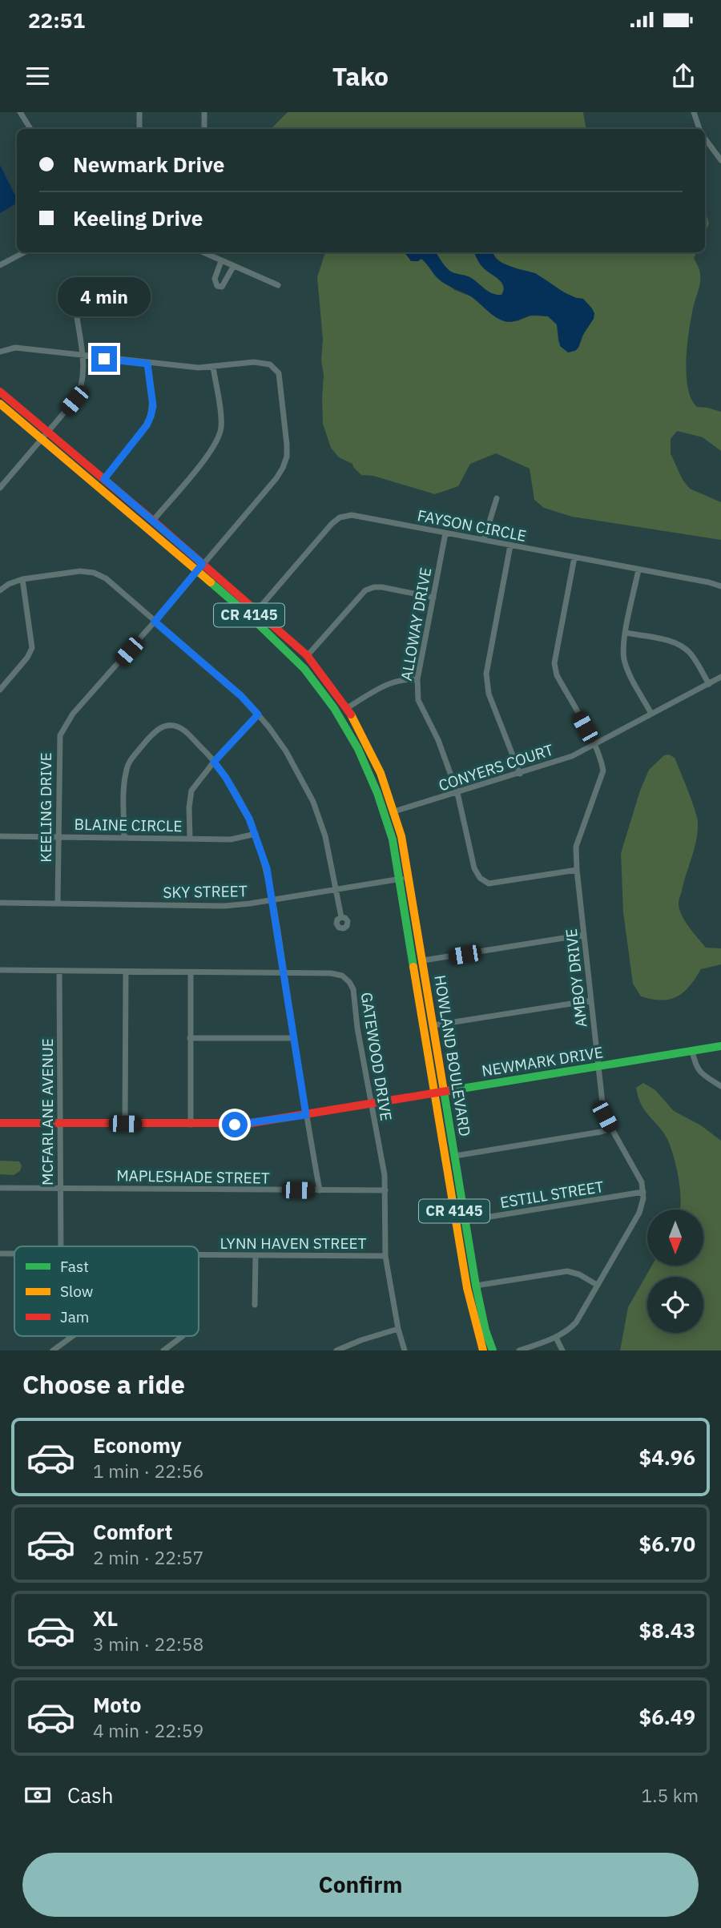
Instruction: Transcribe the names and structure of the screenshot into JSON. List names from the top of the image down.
{
  "streets": {
    "main road": ["CR 4145", "HOWLAND BOULEVARD", "NEWMARK DRIVE"],
    "street": [
      "FAYSON CIRCLE",
      "ALLOWAY DRIVE",
      "CONYERS COURT",
      "KEELING DRIVE",
      "BLAINE CIRCLE",
      "SKY STREET",
      "AMBOY DRIVE",
      "GATEWOOD DRIVE",
      "MCFARLANE AVENUE",
      "MAPLESHADE STREET",
      "ESTILL STREET",
      "LYNN HAVEN STREET"
    ]
  },
  "crossings": [
    ["FAYSON CIRCLE", "ALLOWAY DRIVE"],
    ["FAYSON CIRCLE", "AMBOY DRIVE"],
    ["FAYSON CIRCLE", "HOWLAND BOULEVARD"],
    ["ALLOWAY DRIVE", "CONYERS COURT"],
    ["ALLOWAY DRIVE", "AMBOY DRIVE"],
    ["CONYERS COURT", "AMBOY DRIVE"],
    ["CONYERS COURT", "HOWLAND BOULEVARD"],
    ["KEELING DRIVE", "BLAINE CIRCLE"],
    ["KEELING DRIVE", "SKY STREET"],
    ["KEELING DRIVE", "HOWLAND BOULEVARD"],
    ["SKY STREET", "HOWLAND BOULEVARD"],
    ["AMBOY DRIVE", "NEWMARK DRIVE"],
    ["AMBOY DRIVE", "ESTILL STREET"],
    ["HOWLAND BOULEVARD", "NEWMARK DRIVE"],
    ["HOWLAND BOULEVARD", "ESTILL STREET"],
    ["GATEWOOD DRIVE", "NEWMARK DRIVE"],
    ["GATEWOOD DRIVE", "MCFARLANE AVENUE"],
    ["GATEWOOD DRIVE", "MAPLESHADE STREET"],
    ["GATEWOOD DRIVE", "LYNN HAVEN STREET"],
    ["NEWMARK DRIVE", "MCFARLANE AVENUE"],
    ["MCFARLANE AVENUE", "MAPLESHADE STREET"]
  ],
  "legend": ["Fast", "Slow", "Jam"],
  "north": "bottom",
  "page": {
    "status": "22:51",
    "header": "Tako",
    "banner": ["Newmark Drive", "Keeling Drive"],
    "bubble": "4 min",
    "heading": "Choose a ride",
    "list": [
      {
        "name": "Economy",
        "note": "1 min · 22:56",
        "value": "$4.96"
      },
      {
        "name": "Comfort",
        "note": "2 min · 22:57",
        "value": "$6.70"
      },
      {
        "name": "XL",
        "note": "3 min · 22:58",
        "value": "$8.43"
      },
      {
        "name": "Moto",
        "note": "4 min · 22:59",
        "value": "$6.49"
      }
    ],
    "pay": ["Cash", "1.5 km"],
    "buttons": "Confirm"
  }
}
